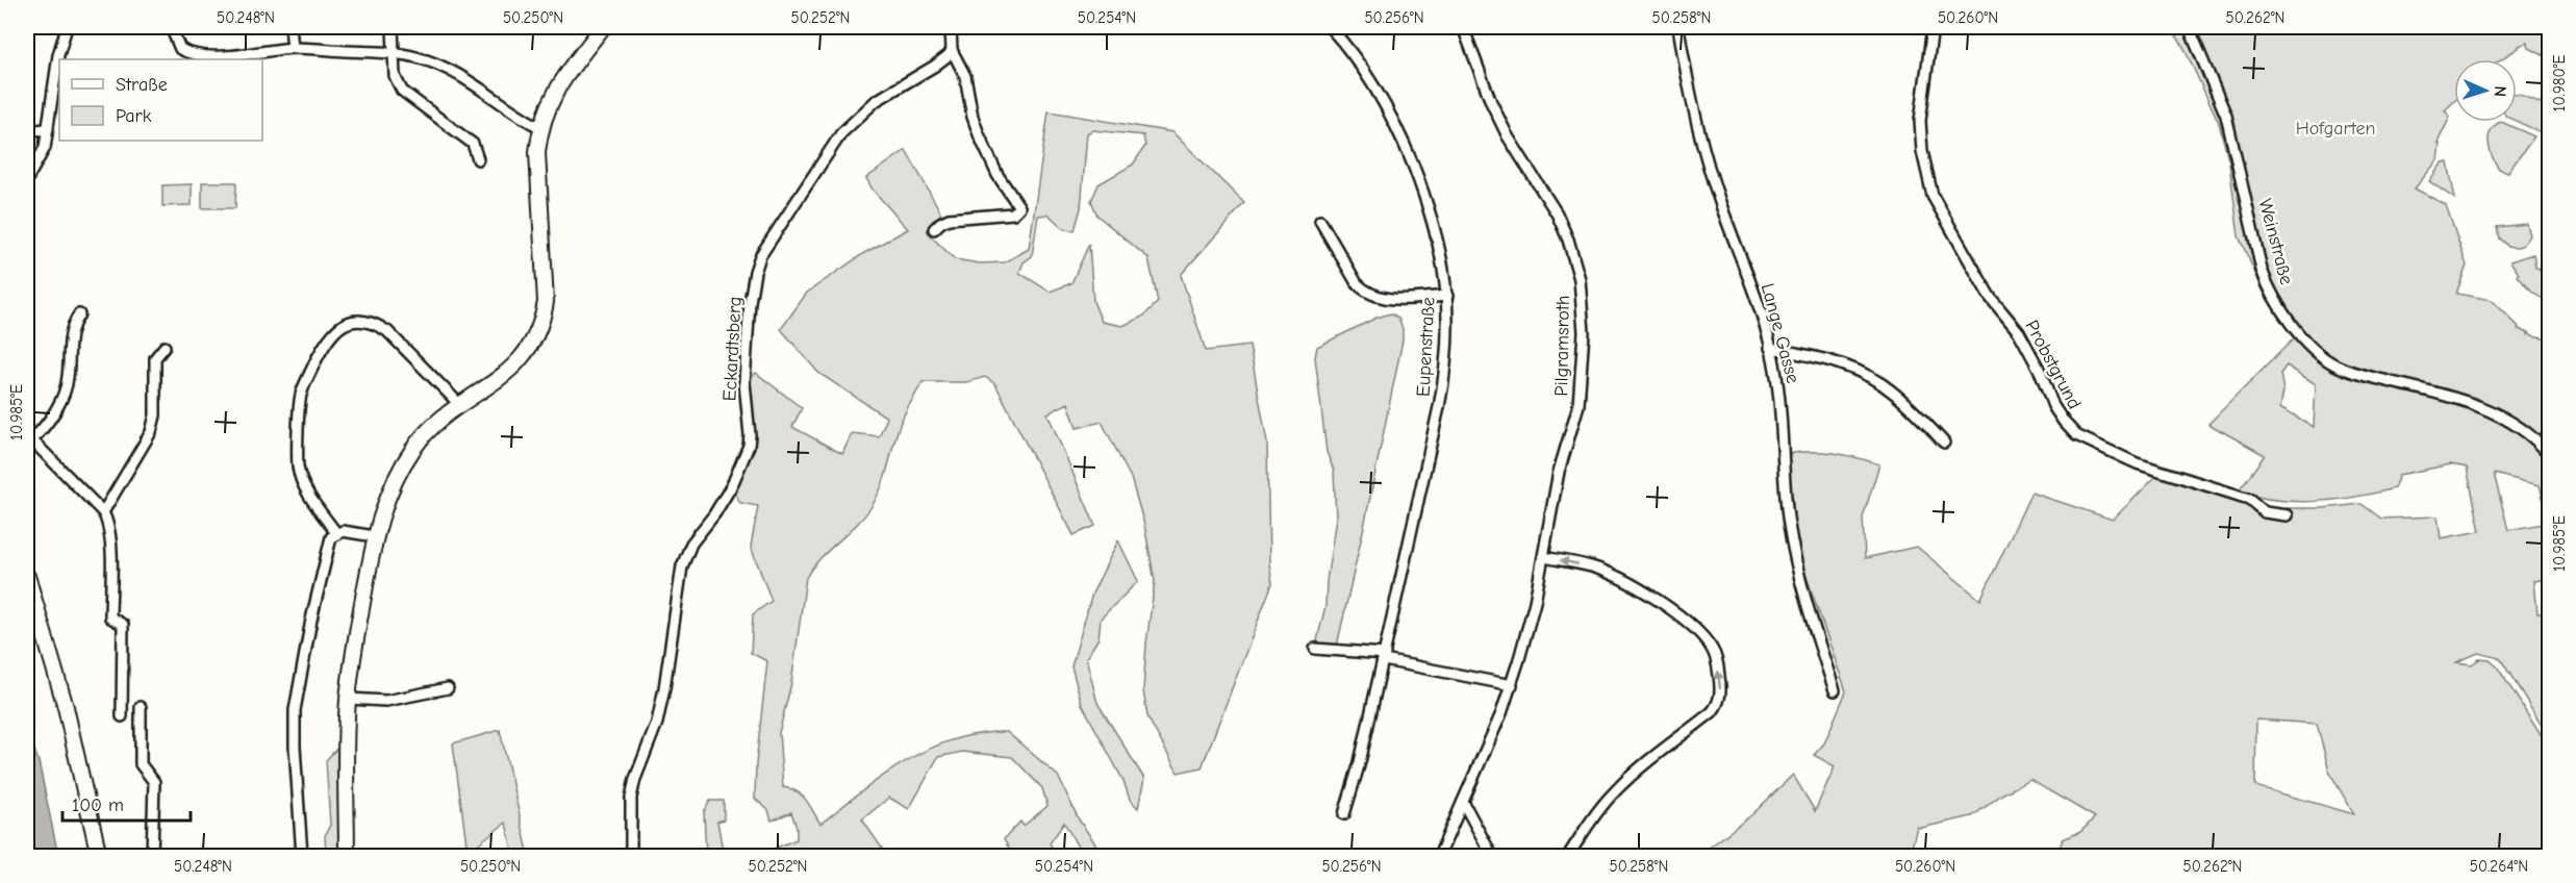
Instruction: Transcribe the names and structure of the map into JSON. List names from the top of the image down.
{
  "streets": {
    "street": [
      "Weinstraße",
      "Lange Gasse",
      "Pilgramsroth",
      "Eupenstraße",
      "Eckardtsberg",
      "Probstgrund"
    ]
  },
  "parks": ["Hofgarten"],
  "legend": ["Straße", "Park"],
  "scale_bar": "100 m",
  "north": "right",
  "coordinates": [
    "50.248°N",
    "50.250°N",
    "50.252°N",
    "50.254°N",
    "50.256°N",
    "50.258°N",
    "50.260°N",
    "50.262°N",
    "10.980°E",
    "10.985°E",
    "50.264°N"
  ]
}
